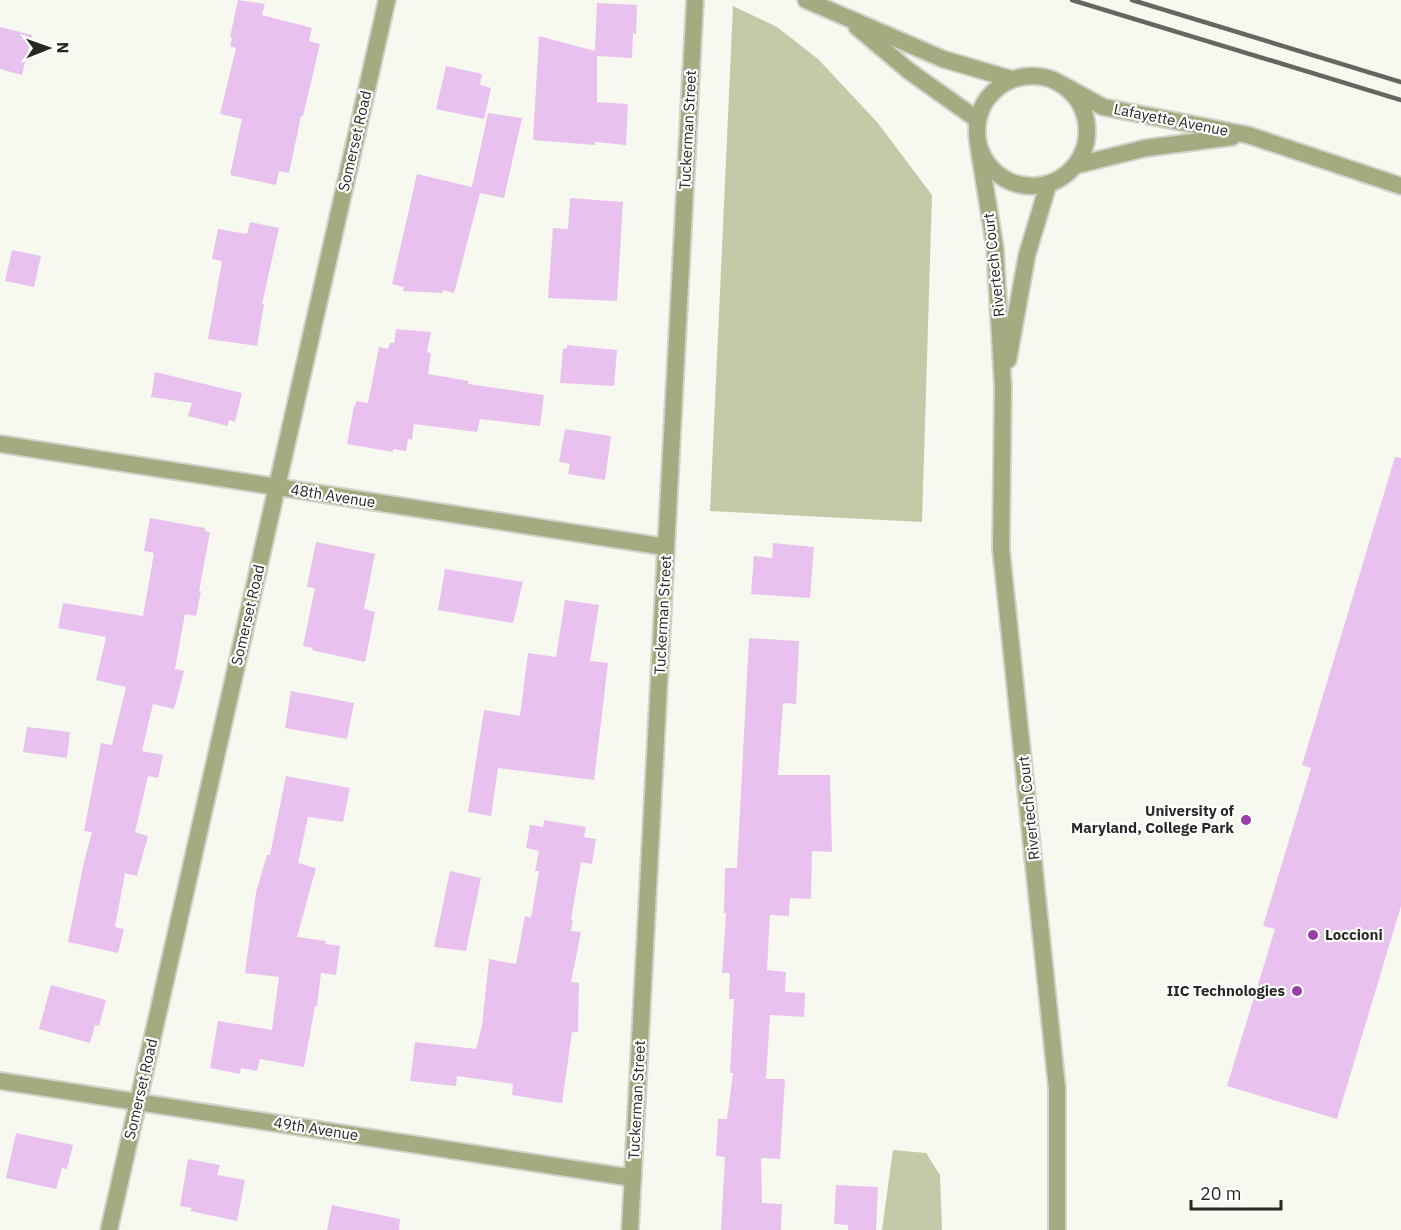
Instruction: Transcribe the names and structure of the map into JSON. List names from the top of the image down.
{
  "streets": {
    "street": [
      "Lafayette Avenue",
      "Tuckerman Street",
      "Somerset Road",
      "Rivertech Court",
      "48th Avenue",
      "49th Avenue"
    ]
  },
  "crossings": [
    ["Lafayette Avenue", "Rivertech Court"],
    ["Tuckerman Street", "48th Avenue"],
    ["Tuckerman Street", "49th Avenue"],
    ["Somerset Road", "48th Avenue"],
    ["Somerset Road", "49th Avenue"]
  ],
  "places": ["University of Maryland, College Park", "Loccioni", "IIC Technologies"],
  "scale_bar": "20 m",
  "north": "right"
}
